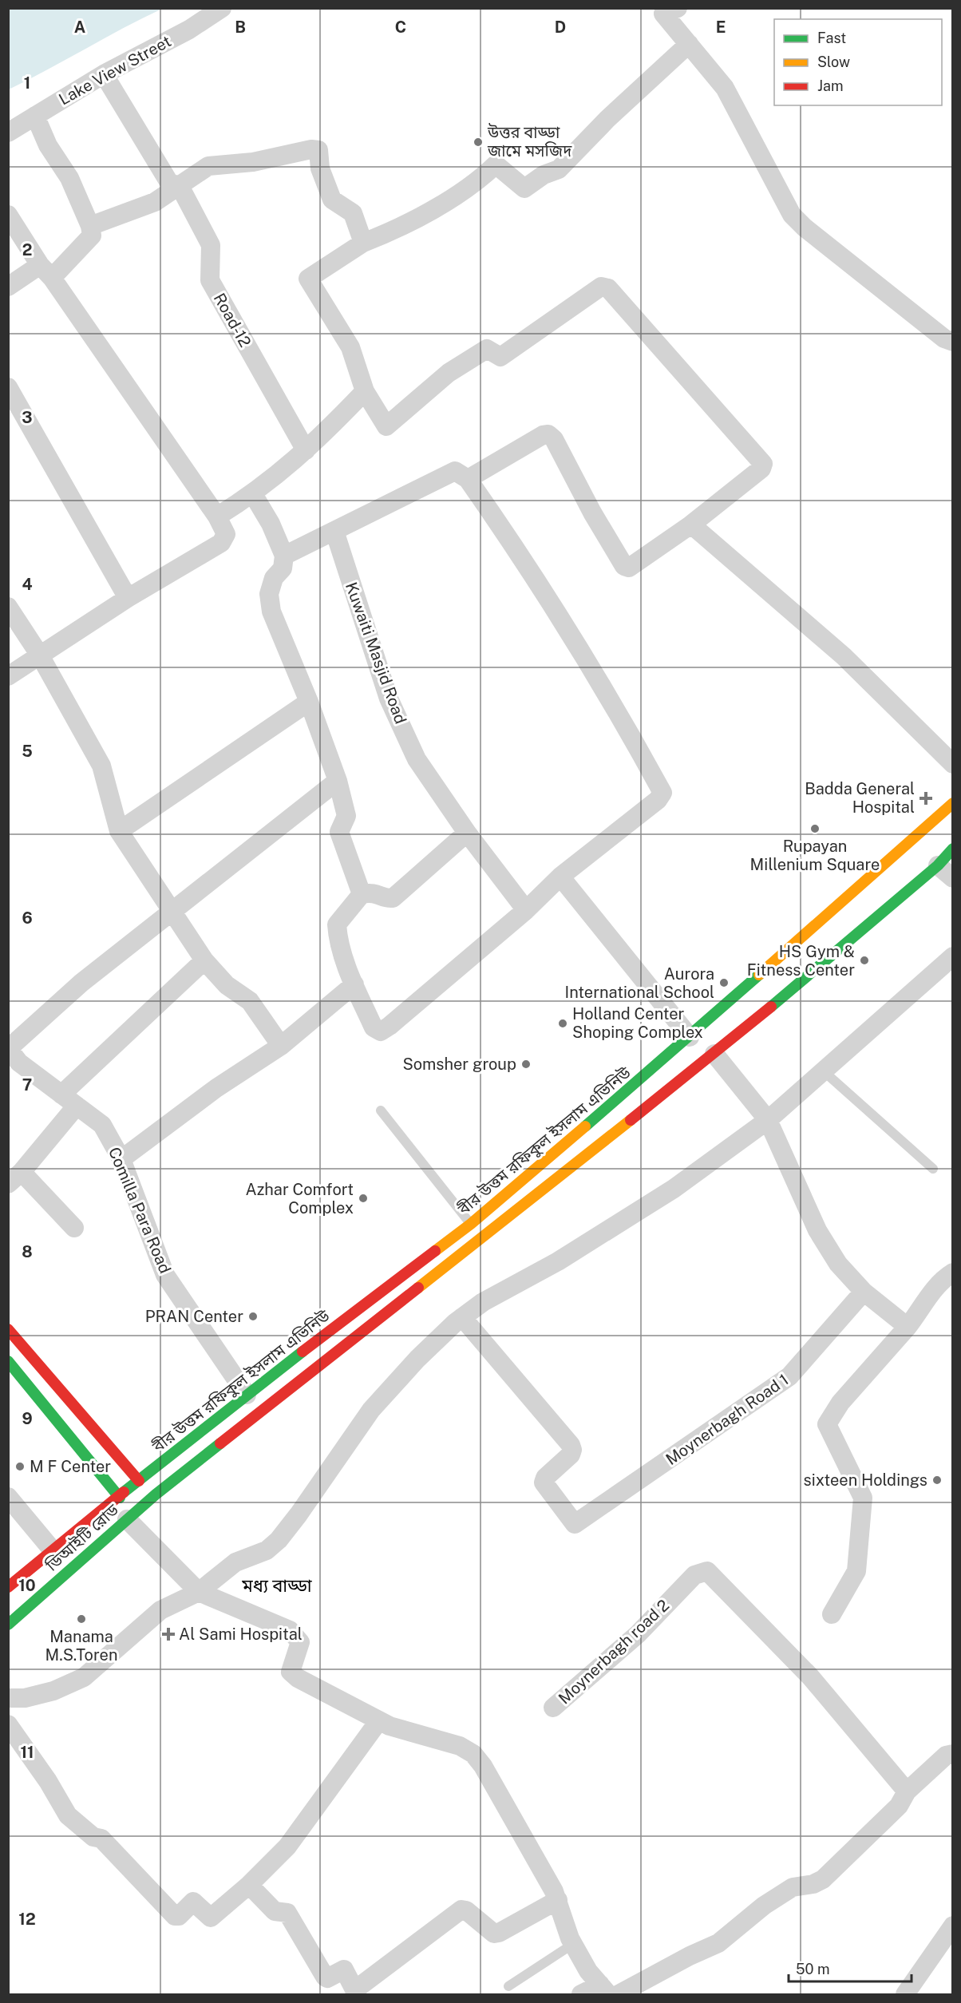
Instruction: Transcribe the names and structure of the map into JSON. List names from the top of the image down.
{
  "streets": {
    "main road": ["বীর উত্তম রফিকুল ইসলাম এভিনিউ", "ডিআইটি রোড"],
    "street": [
      "Lake View Street",
      "Road-12",
      "Kuwaiti Masjid Road",
      "Comilla Para Road",
      "Moynerbagh Road 1",
      "Moynerbagh road 2"
    ]
  },
  "crossings": [
    ["Lake View Street", "Road-12"],
    ["বীর উত্তম রফিকুল ইসলাম এভিনিউ", "Comilla Para Road"]
  ],
  "districts": ["মধ্য বাড্ডা"],
  "places": {
    "other": [
      "উত্তর বাড্ডা জামে মসজিদ",
      "Rupayan Millenium Square",
      "HS Gym & Fitness Center",
      "Aurora International School",
      "Holland Center Shoping Complex",
      "Somsher group",
      "Azhar Comfort Complex",
      "PRAN Center",
      "M F Center",
      "sixteen Holdings",
      "Manama M.S.Toren"
    ],
    "health": ["Badda General Hospital", "Al Sami Hospital"]
  },
  "legend": ["Fast", "Slow", "Jam"],
  "scale_bar": "50 m",
  "grid": {
    "columns": [
      "A",
      "B",
      "C",
      "D",
      "E"
    ],
    "rows": [
      "1",
      "2",
      "3",
      "4",
      "5",
      "6",
      "7",
      "8",
      "9",
      "10",
      "11",
      "12"
    ]
  }
}
